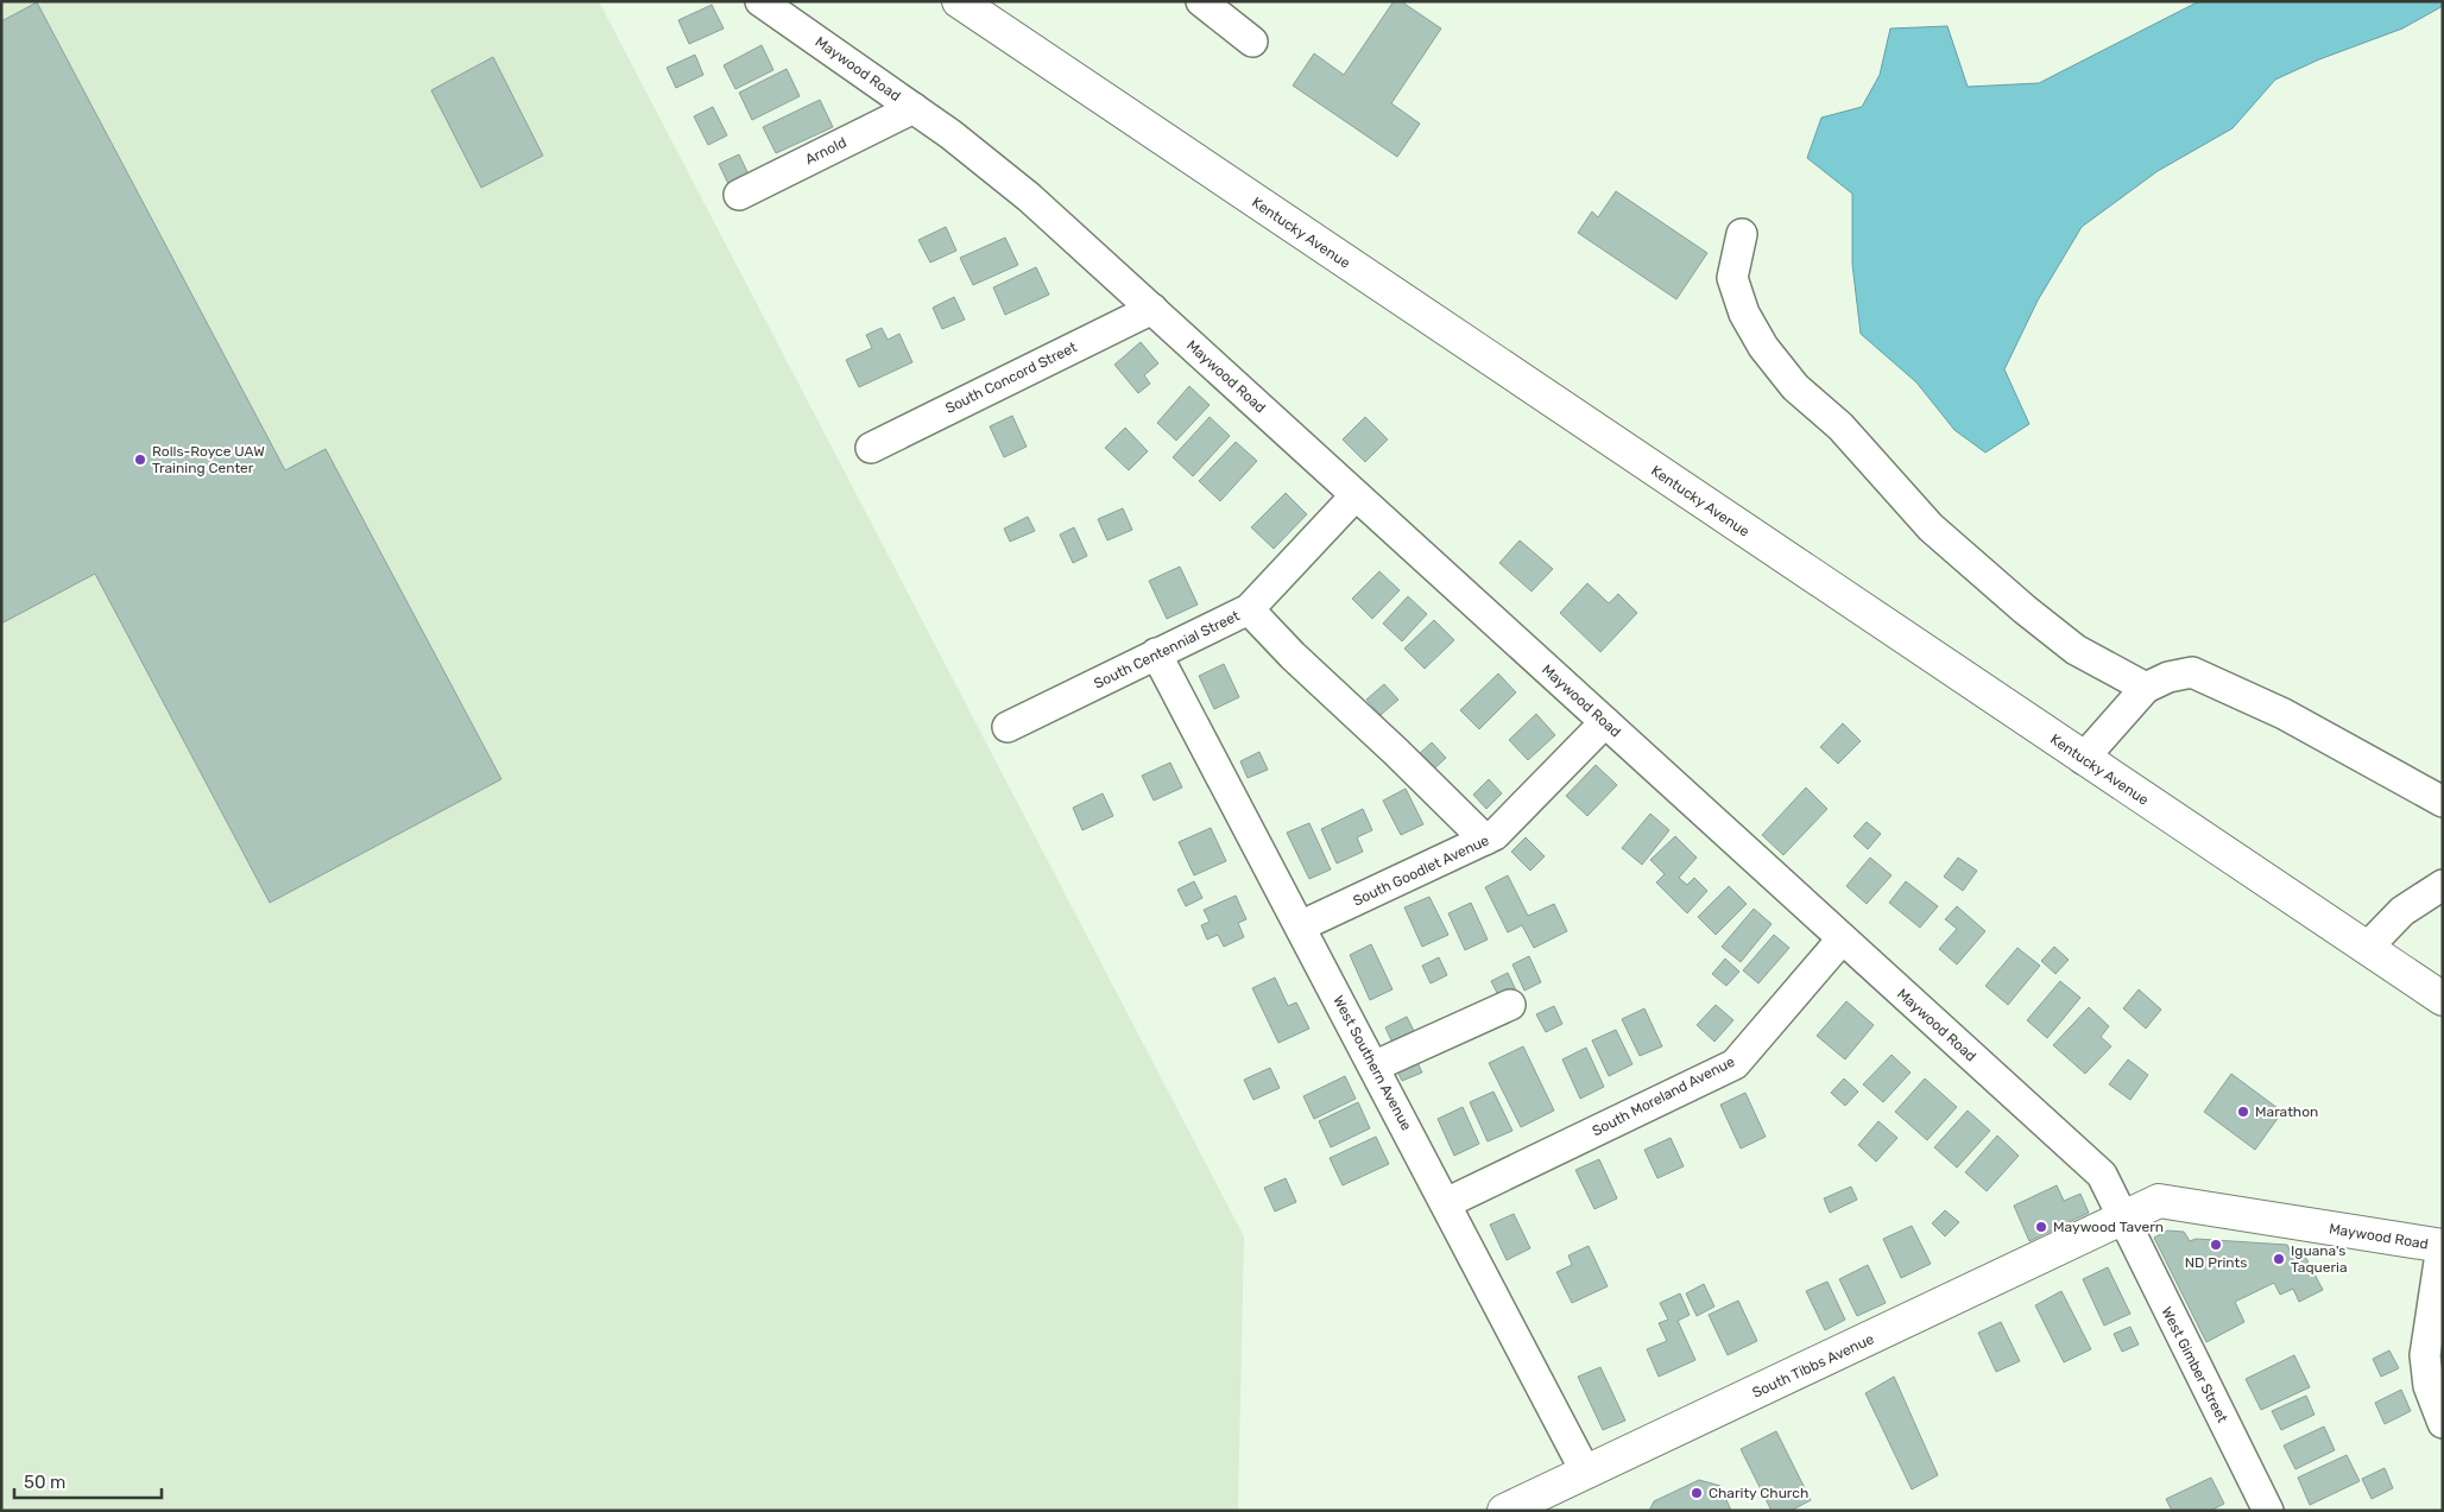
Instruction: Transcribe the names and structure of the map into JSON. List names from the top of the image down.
{
  "streets": {
    "main road": ["Maywood Road", "Kentucky Avenue", "South Tibbs Avenue"],
    "street": [
      "Arnold",
      "South Concord Street",
      "South Centennial Street",
      "South Goodlet Avenue",
      "West Southern Avenue",
      "South Moreland Avenue",
      "West Gimber Street"
    ]
  },
  "crossings": [
    ["Maywood Road", "Arnold"],
    ["Maywood Road", "South Concord Street"],
    ["Maywood Road", "South Centennial Street"],
    ["Maywood Road", "South Goodlet Avenue"],
    ["Maywood Road", "South Moreland Avenue"],
    ["Maywood Road", "West Gimber Street"],
    ["Maywood Road", "South Tibbs Avenue"],
    ["South Centennial Street", "West Southern Avenue"],
    ["South Goodlet Avenue", "West Southern Avenue"],
    ["West Southern Avenue", "South Moreland Avenue"],
    ["West Southern Avenue", "South Tibbs Avenue"],
    ["West Gimber Street", "South Tibbs Avenue"]
  ],
  "places": [
    "Rolls-Royce UAW Training Center",
    "Marathon",
    "Maywood Tavern",
    "ND Prints",
    "Iguana's Taqueria",
    "Charity Church"
  ],
  "scale_bar": "50 m"
}
